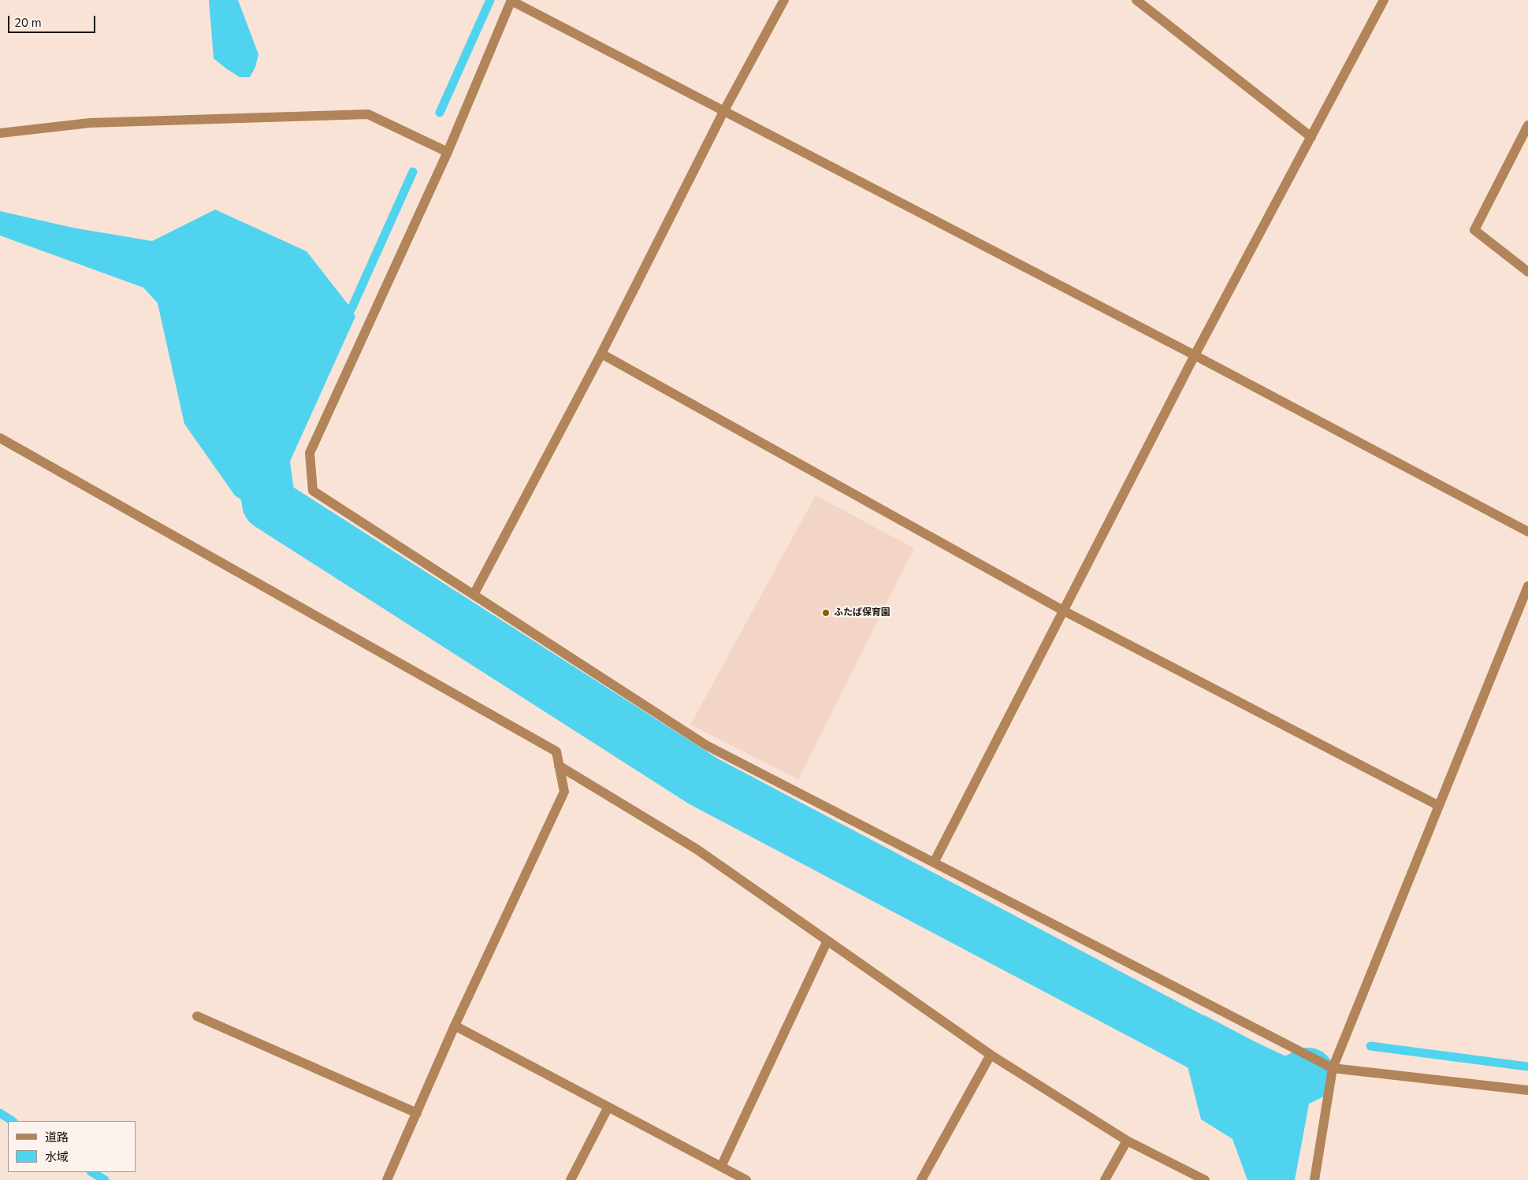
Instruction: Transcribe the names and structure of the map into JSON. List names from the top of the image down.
{
  "places": ["ふたば保育園"],
  "legend": ["道路", "水域"],
  "scale_bar": "20 m"
}
